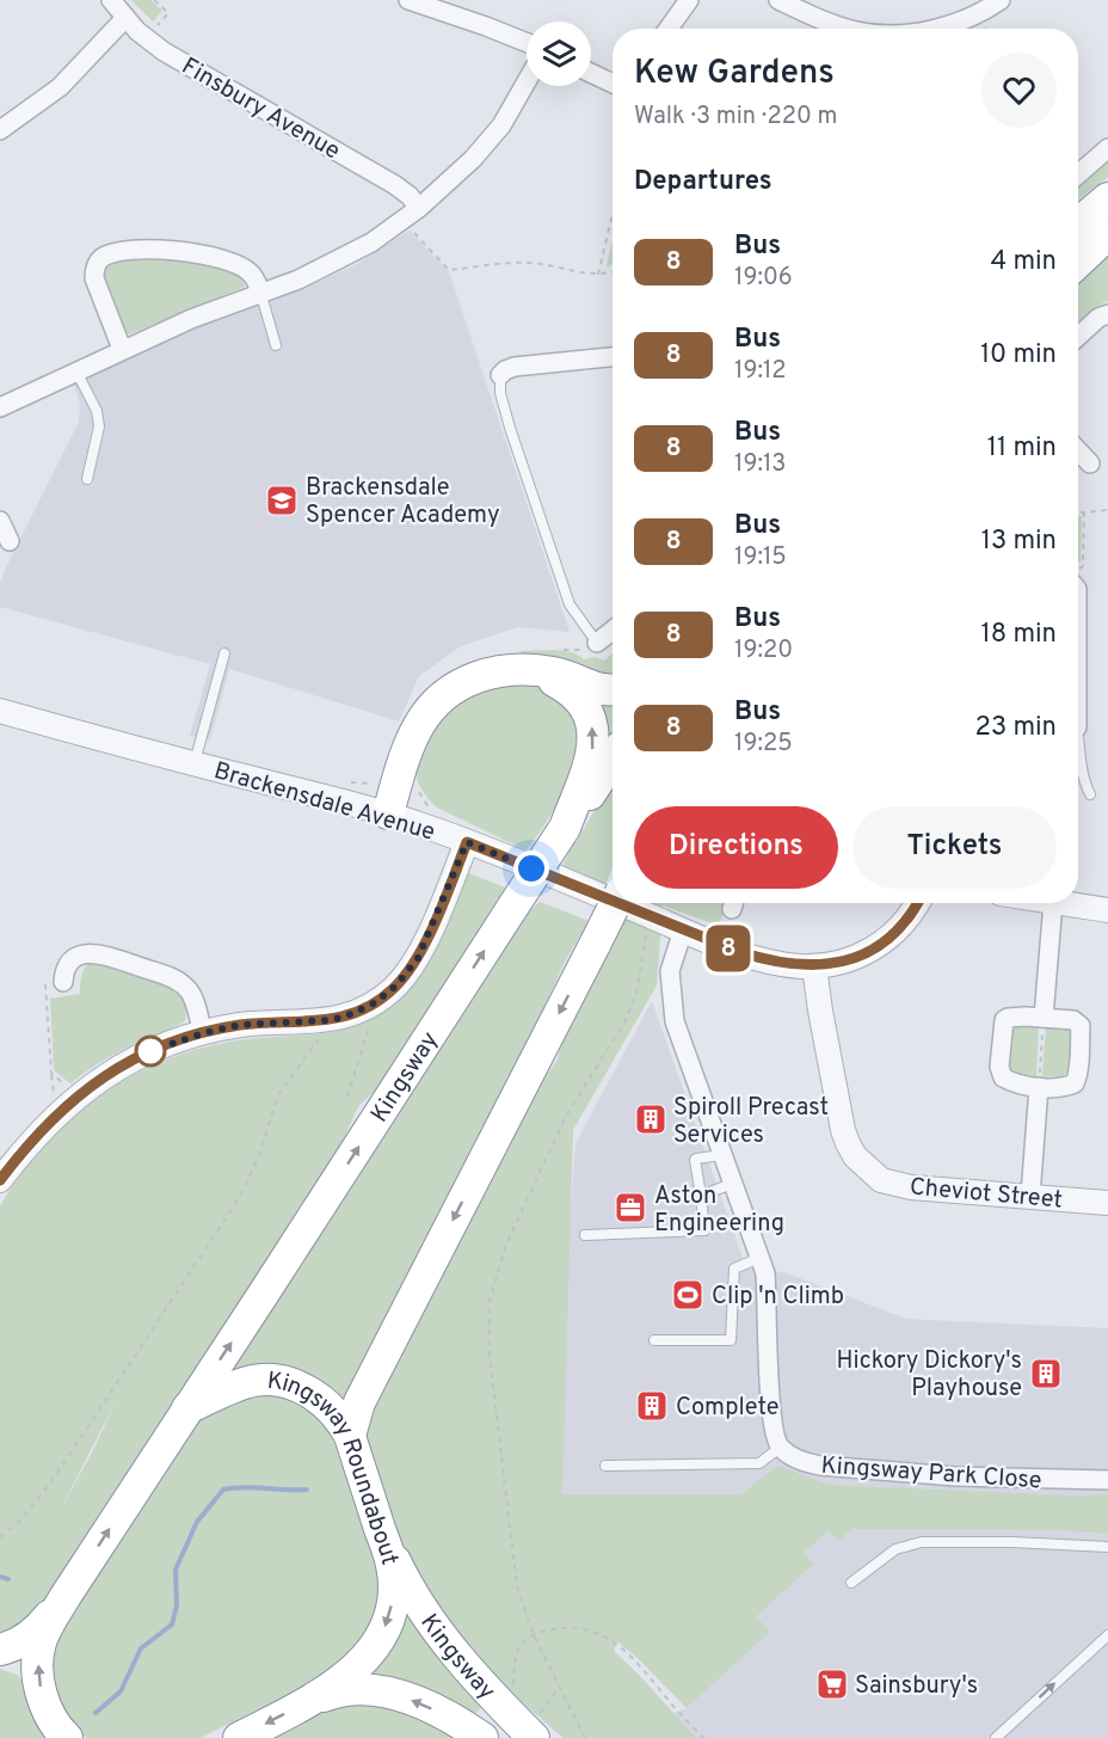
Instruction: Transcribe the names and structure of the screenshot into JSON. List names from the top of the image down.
{
  "streets": {
    "highway": ["Kingsway", "Kingsway Roundabout"],
    "street": [
      "Finsbury Avenue",
      "Brackensdale Avenue",
      "Cheviot Street",
      "Kingsway Park Close"
    ]
  },
  "crossings": [
    ["Brackensdale Avenue", "Cheviot Street"],
    ["Kingsway", "Kingsway Roundabout"]
  ],
  "one_way": ["Kingsway Roundabout"],
  "places": {
    "school or university": ["Brackensdale Spencer Academy"],
    "building": ["Spiroll Precast Services", "Hickory Dickory's Playhouse", "Complete"],
    "office": ["Aston Engineering"],
    "sports": ["Clip 'n Climb"],
    "supermarket": ["Sainsbury's"]
  },
  "lines": ["bus line 8"],
  "page": {
    "on_map": "8",
    "heading": [
      ["Kew Gardens", "Walk · 3 min · 220 m"],
      "Departures"
    ],
    "list": [
      {
        "mark": "8",
        "name": "Bus",
        "note": "19:06",
        "value": "4 min"
      },
      {
        "mark": "8",
        "name": "Bus",
        "note": "19:12",
        "value": "10 min"
      },
      {
        "mark": "8",
        "name": "Bus",
        "note": "19:13",
        "value": "11 min"
      },
      {
        "mark": "8",
        "name": "Bus",
        "note": "19:15",
        "value": "13 min"
      },
      {
        "mark": "8",
        "name": "Bus",
        "note": "19:20",
        "value": "18 min"
      },
      {
        "mark": "8",
        "name": "Bus",
        "note": "19:25",
        "value": "23 min"
      }
    ],
    "buttons": ["Directions", "Tickets"]
  }
}
